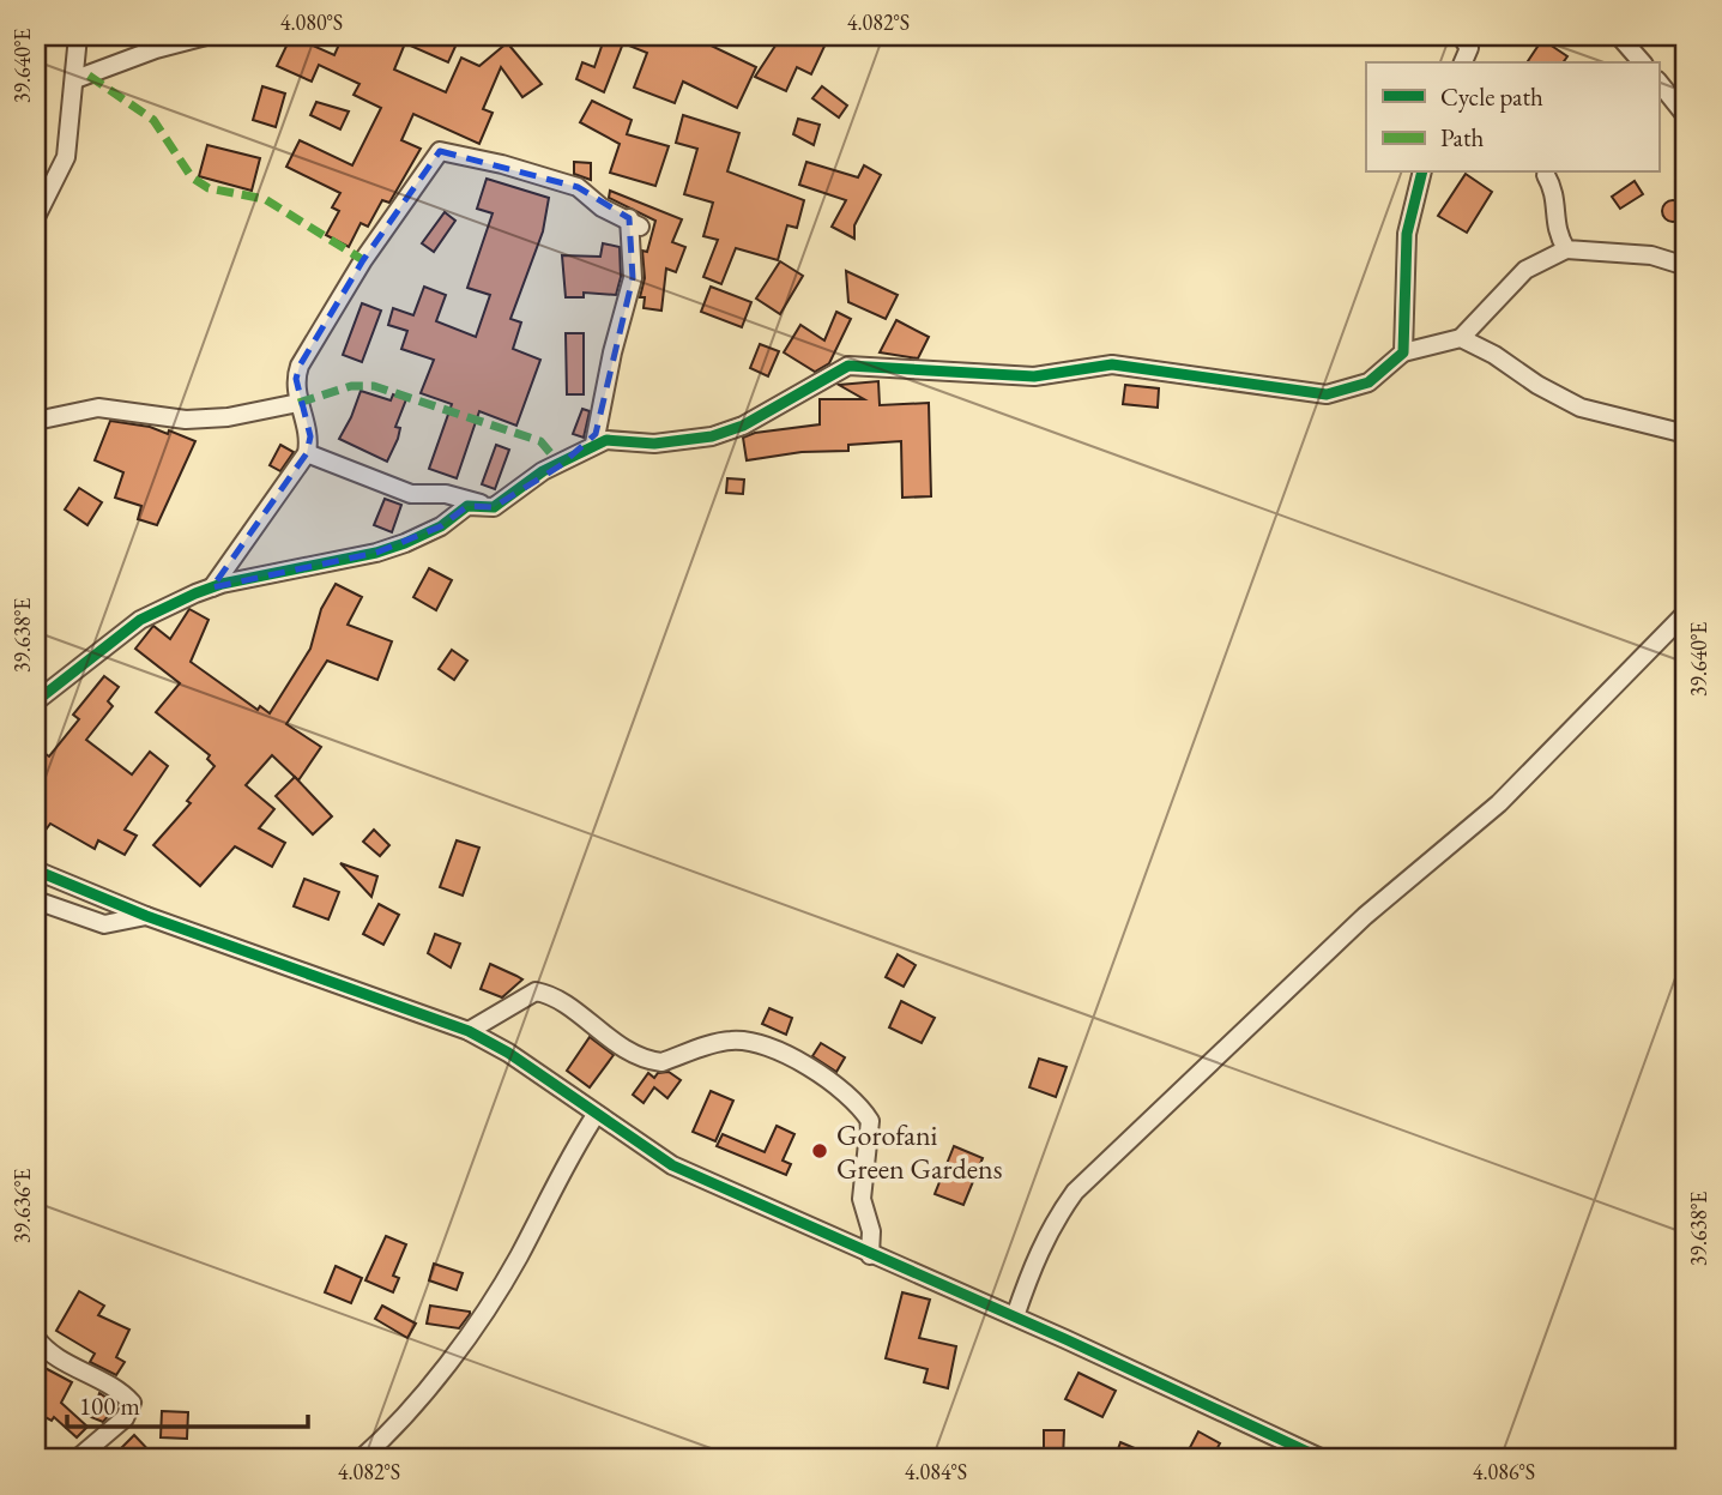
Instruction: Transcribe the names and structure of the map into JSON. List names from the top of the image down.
{
  "places": ["Gorofani Green Gardens"],
  "legend": ["Cycle path", "Path"],
  "scale_bar": "100 m",
  "coordinates": [
    "4.080°S",
    "4.082°S",
    "39.640°E",
    "39.638°E",
    "39.636°E",
    "4.084°S",
    "4.086°S"
  ]
}
